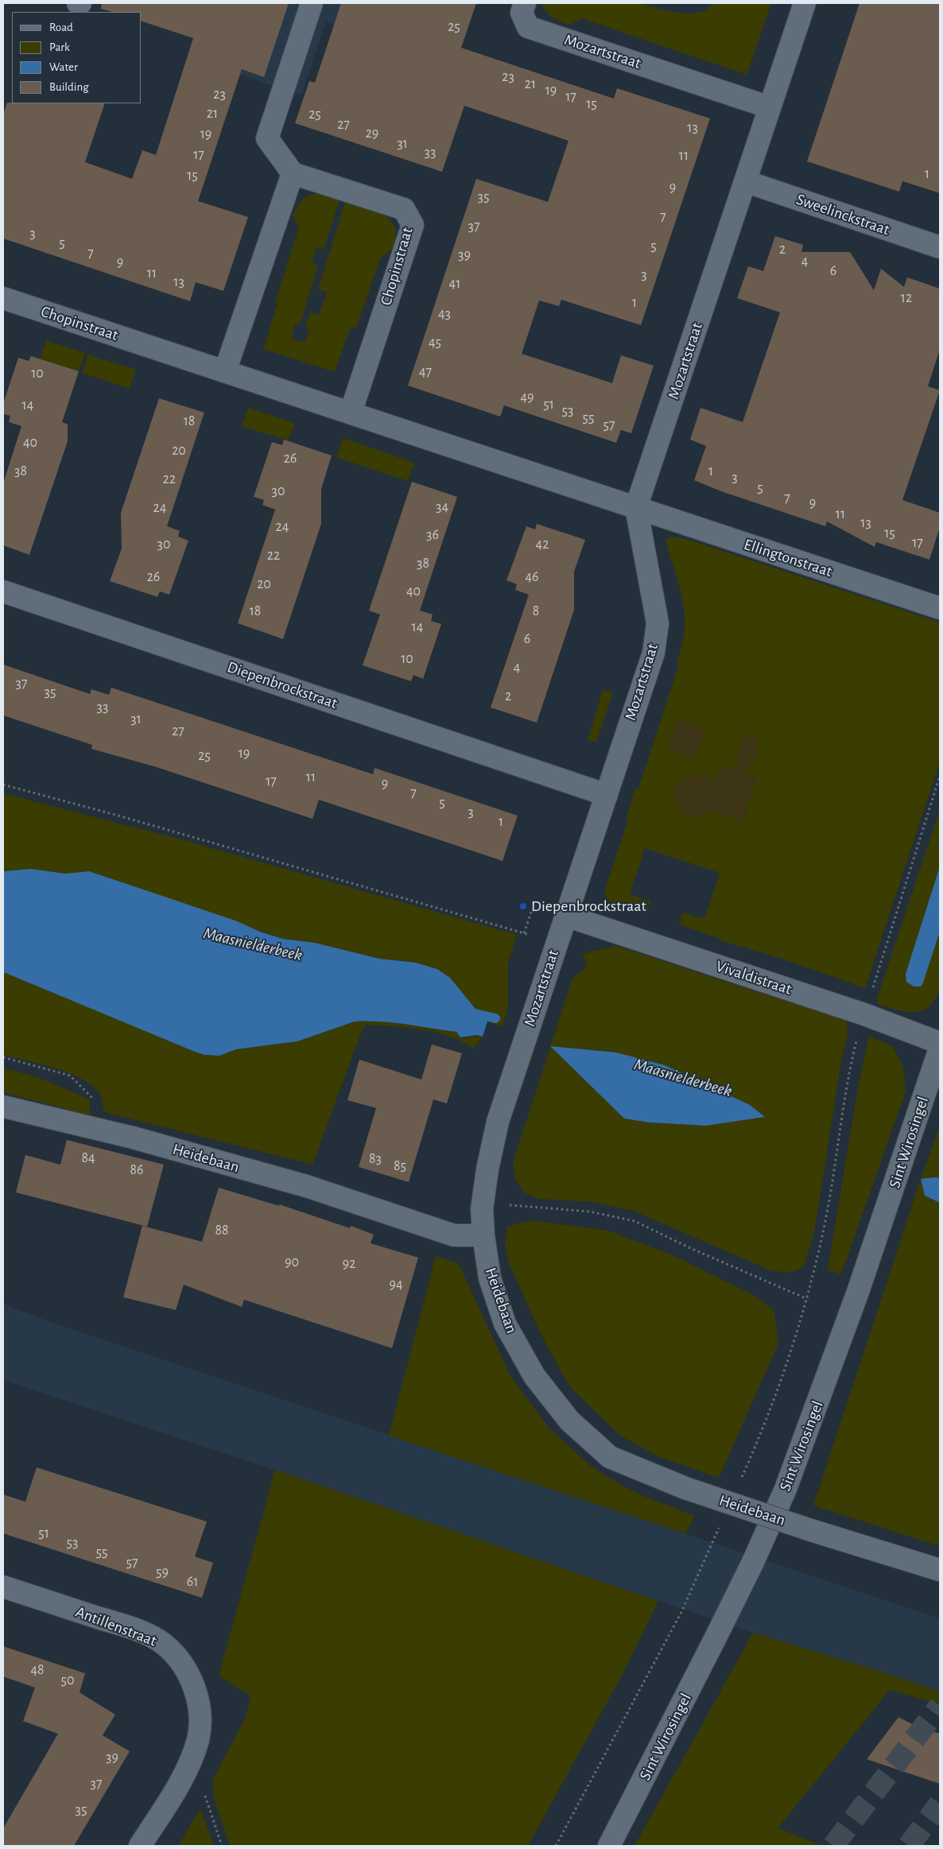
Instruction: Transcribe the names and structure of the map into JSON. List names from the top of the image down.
{
  "streets": {
    "street": [
      "Mozartstraat",
      "Sweelinckstraat",
      "Chopinstraat",
      "Ellingtonstraat",
      "Diepenbrockstraat",
      "Vivaldistraat",
      "Sint Wirosingel",
      "Heidebaan",
      "Antillenstraat"
    ]
  },
  "crossings": [
    ["Mozartstraat", "Sweelinckstraat"],
    ["Mozartstraat", "Chopinstraat"],
    ["Mozartstraat", "Ellingtonstraat"],
    ["Mozartstraat", "Diepenbrockstraat"],
    ["Mozartstraat", "Vivaldistraat"],
    ["Mozartstraat", "Heidebaan"],
    ["Chopinstraat", "Ellingtonstraat"]
  ],
  "water": ["Maasnielderbeek"],
  "places": ["Diepenbrockstraat"],
  "house_numbers": [
    "25",
    "23",
    "21",
    "19",
    "23",
    "17",
    "15",
    "21",
    "25",
    "27",
    "13",
    "29",
    "19",
    "31",
    "33",
    "17",
    "11",
    "1",
    "15",
    "9",
    "35",
    "7",
    "37",
    "3",
    "5",
    "5",
    "2",
    "7",
    "39",
    "4",
    "9",
    "6",
    "11",
    "3",
    "13",
    "41",
    "12",
    "1",
    "43",
    "45",
    "47",
    "10",
    "49",
    "51",
    "14",
    "53",
    "55",
    "18",
    "57",
    "40",
    "20",
    "26",
    "38",
    "1",
    "3",
    "22",
    "5",
    "30",
    "7",
    "9",
    "34",
    "24",
    "11",
    "13",
    "24",
    "15",
    "36",
    "17",
    "30",
    "42",
    "22",
    "38",
    "26",
    "46",
    "20",
    "40",
    "18",
    "8",
    "14",
    "6",
    "10",
    "4",
    "37",
    "35",
    "2",
    "33",
    "31",
    "27",
    "19",
    "25",
    "11",
    "17",
    "9",
    "7",
    "5",
    "3",
    "1",
    "84",
    "83",
    "85",
    "86",
    "88",
    "90",
    "92",
    "94",
    "51",
    "53",
    "55",
    "57",
    "59",
    "61",
    "48",
    "50",
    "39",
    "37",
    "35"
  ],
  "legend": [
    "Road",
    "Park",
    "Water",
    "Building"
  ]
}
